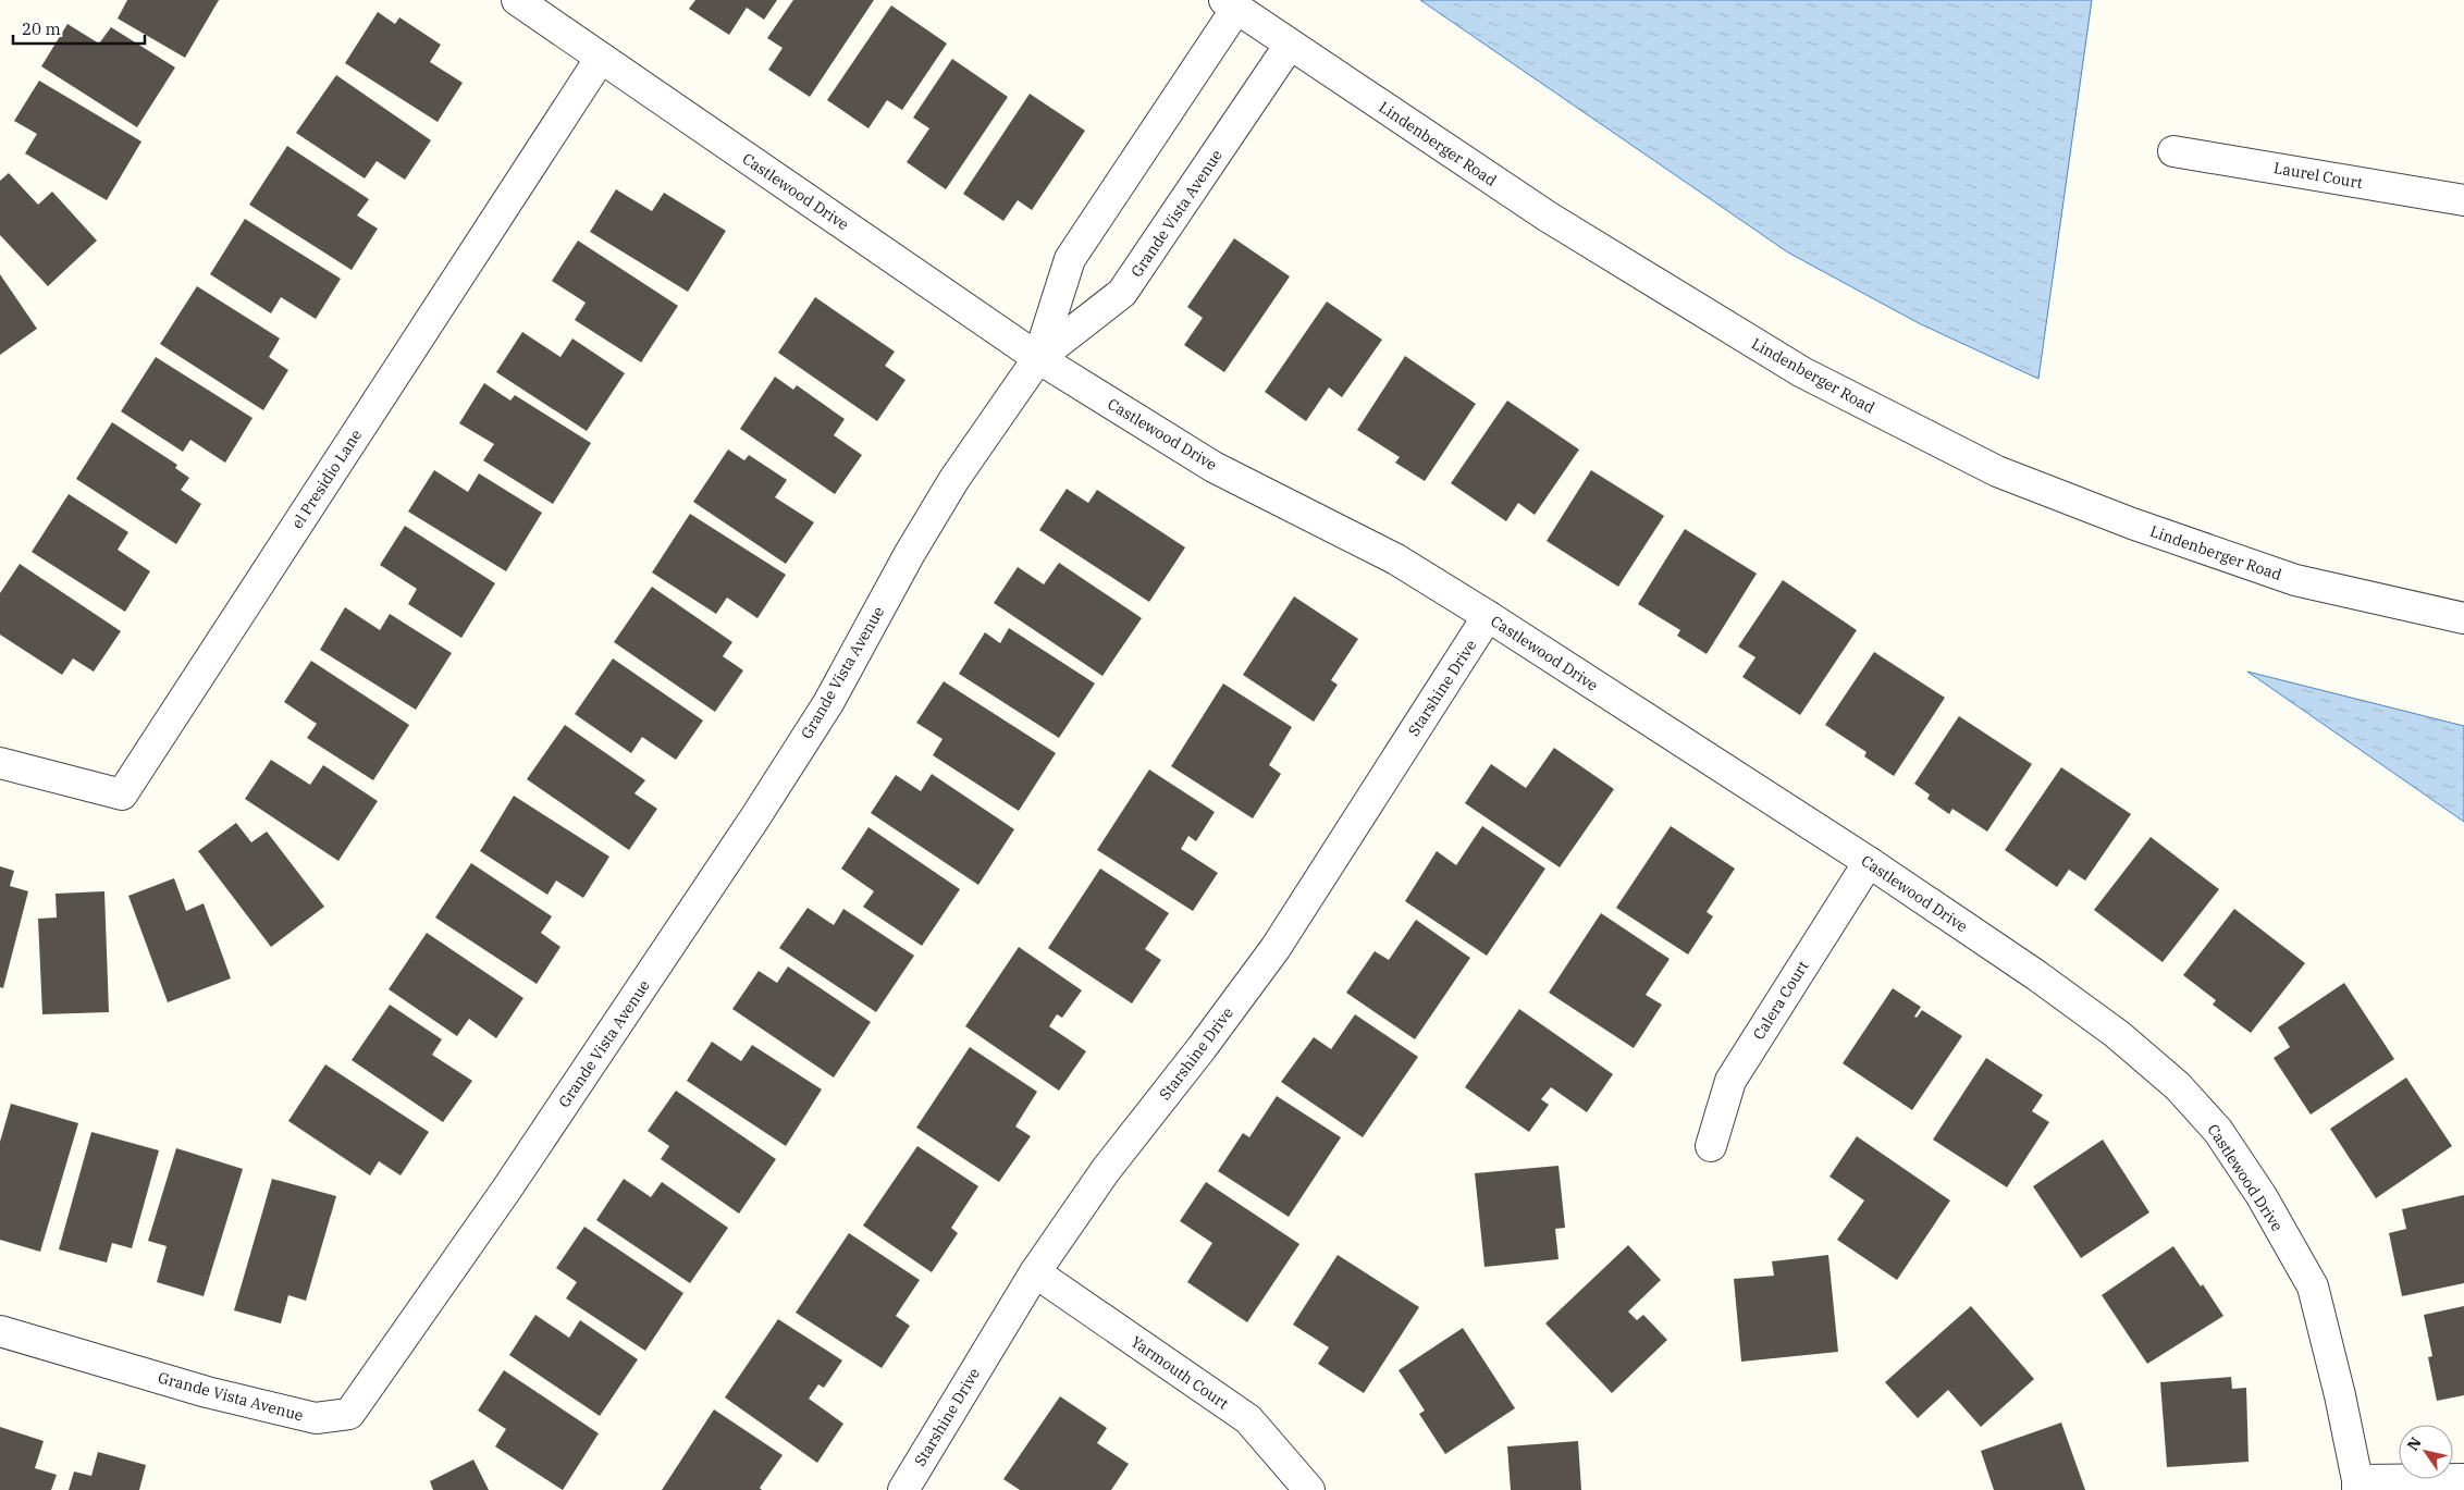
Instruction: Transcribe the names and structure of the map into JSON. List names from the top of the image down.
{
  "streets": {
    "street": [
      "Lindenberger Road",
      "Laurel Court",
      "Castlewood Drive",
      "Grande Vista Avenue",
      "el Presidio Lane",
      "Starshine Drive",
      "Calera Court",
      "Yarmouth Court"
    ]
  },
  "crossings": [
    ["Lindenberger Road", "Grande Vista Avenue"],
    ["Castlewood Drive", "Grande Vista Avenue"],
    ["Castlewood Drive", "el Presidio Lane"],
    ["Castlewood Drive", "Starshine Drive"],
    ["Castlewood Drive", "Calera Court"],
    ["Starshine Drive", "Yarmouth Court"]
  ],
  "scale_bar": "20 m",
  "north": "top left"
}
